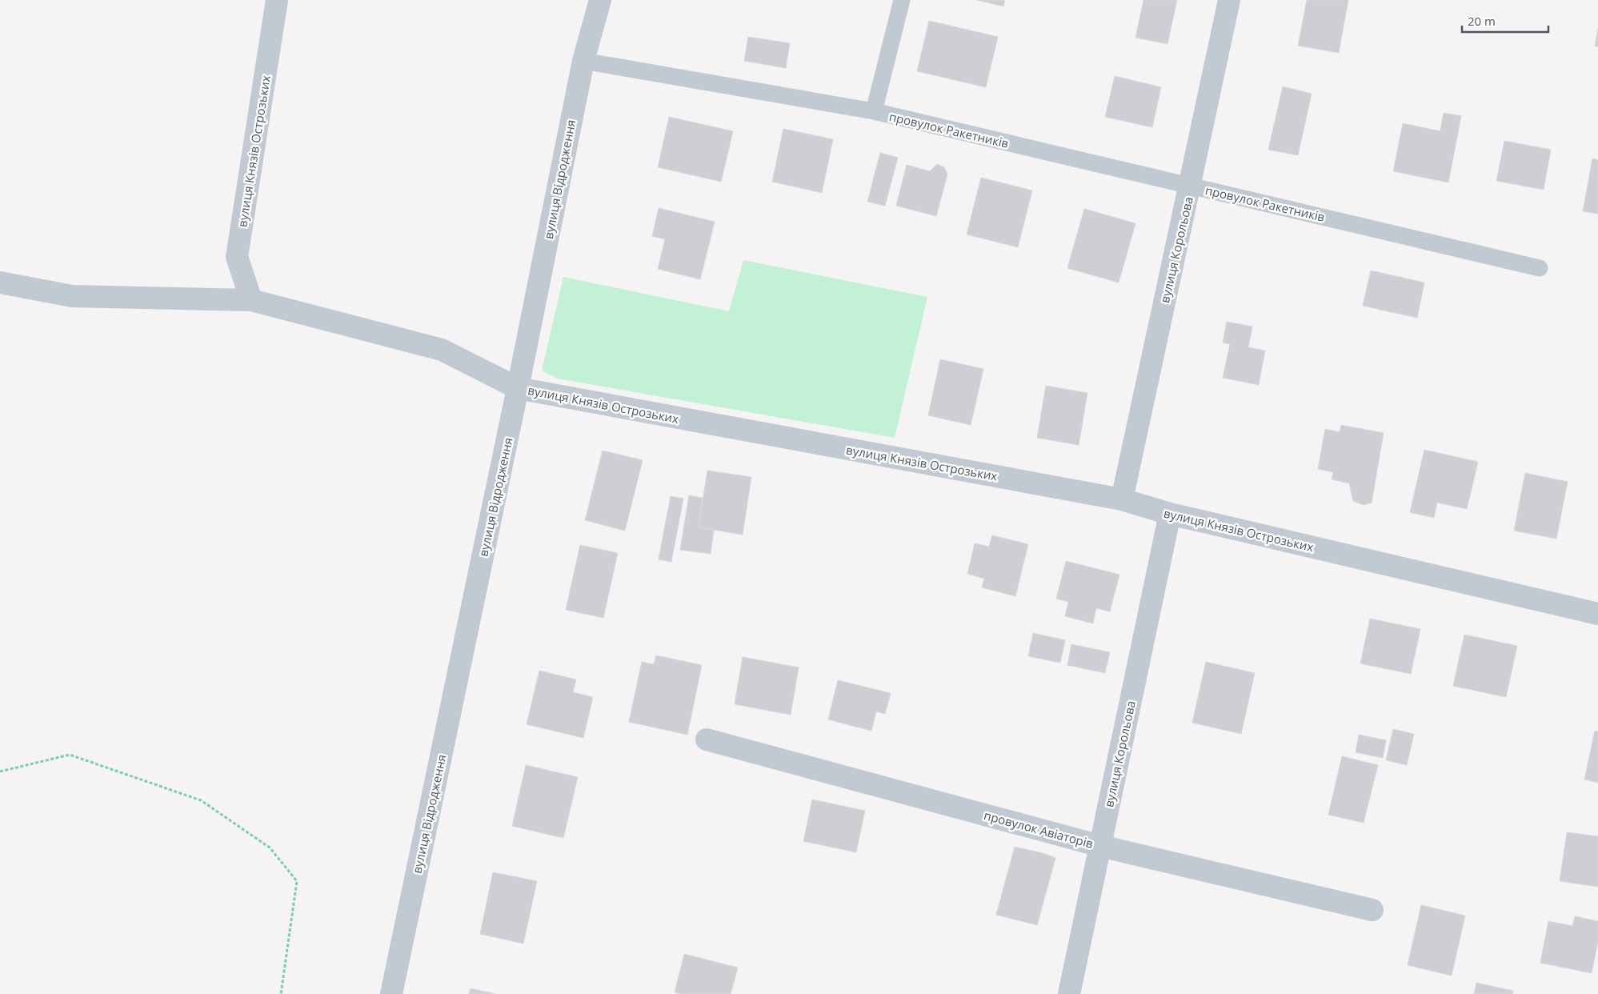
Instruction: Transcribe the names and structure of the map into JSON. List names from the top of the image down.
{
  "streets": {
    "street": [
      "вулиця Князів Острозьких",
      "вулиця Відродження",
      "вулиця Корольова",
      "провулок Авіаторів"
    ],
    "lane": ["провулок Ракетників"]
  },
  "crossings": [
    ["провулок Ракетників", "вулиця Відродження"],
    ["провулок Ракетників", "вулиця Корольова"],
    ["вулиця Князів Острозьких", "вулиця Відродження"],
    ["вулиця Князів Острозьких", "вулиця Корольова"],
    ["вулиця Корольова", "провулок Авіаторів"]
  ],
  "scale_bar": "20 m"
}
